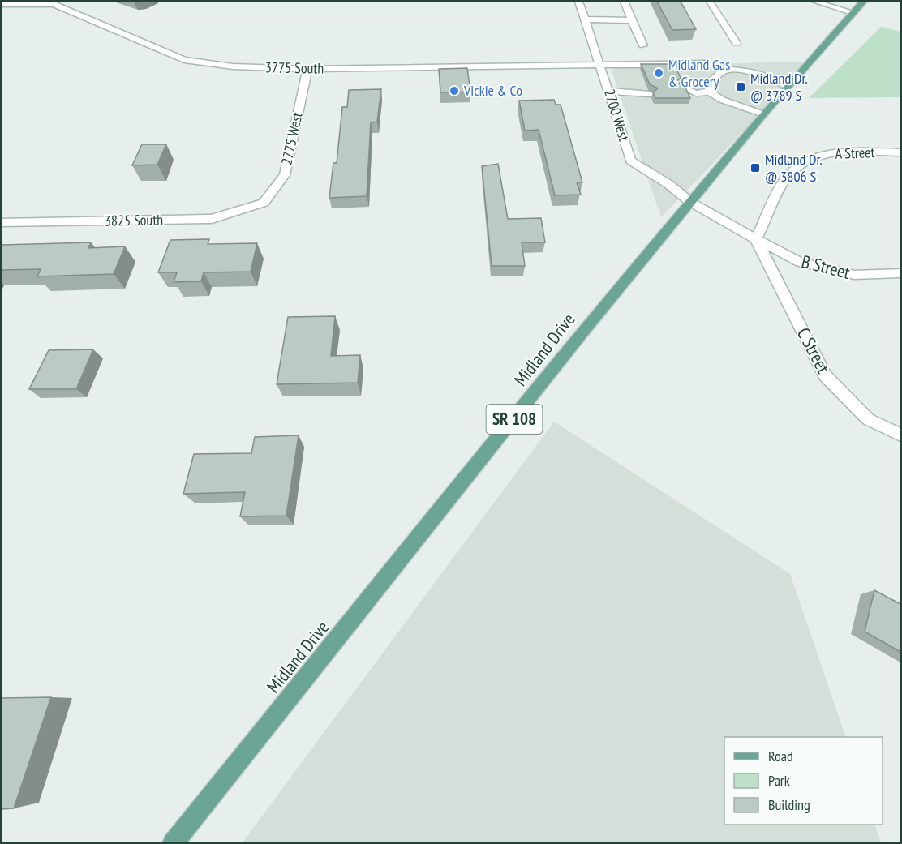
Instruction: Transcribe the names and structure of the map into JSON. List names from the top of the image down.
{
  "streets": {
    "main road": ["Midland Drive", "SR 108"],
    "street": [
      "3775 South",
      "2700 West",
      "2775 West",
      "A Street",
      "3825 South",
      "B Street",
      "C Street"
    ]
  },
  "crossings": [
    ["3775 South", "2700 West"],
    ["3775 South", "2775 West"],
    ["3775 South", "Midland Drive"],
    ["2700 West", "Midland Drive"],
    ["2775 West", "3825 South"],
    ["A Street", "B Street"],
    ["A Street", "C Street"],
    ["B Street", "C Street"]
  ],
  "places": {
    "other": ["Midland Gas & Grocery", "Vickie & Co"],
    "transit": ["Midland Dr. @ 3789 S", "Midland Dr. @ 3806 S"]
  },
  "legend": ["Road", "Park", "Building"]
}
